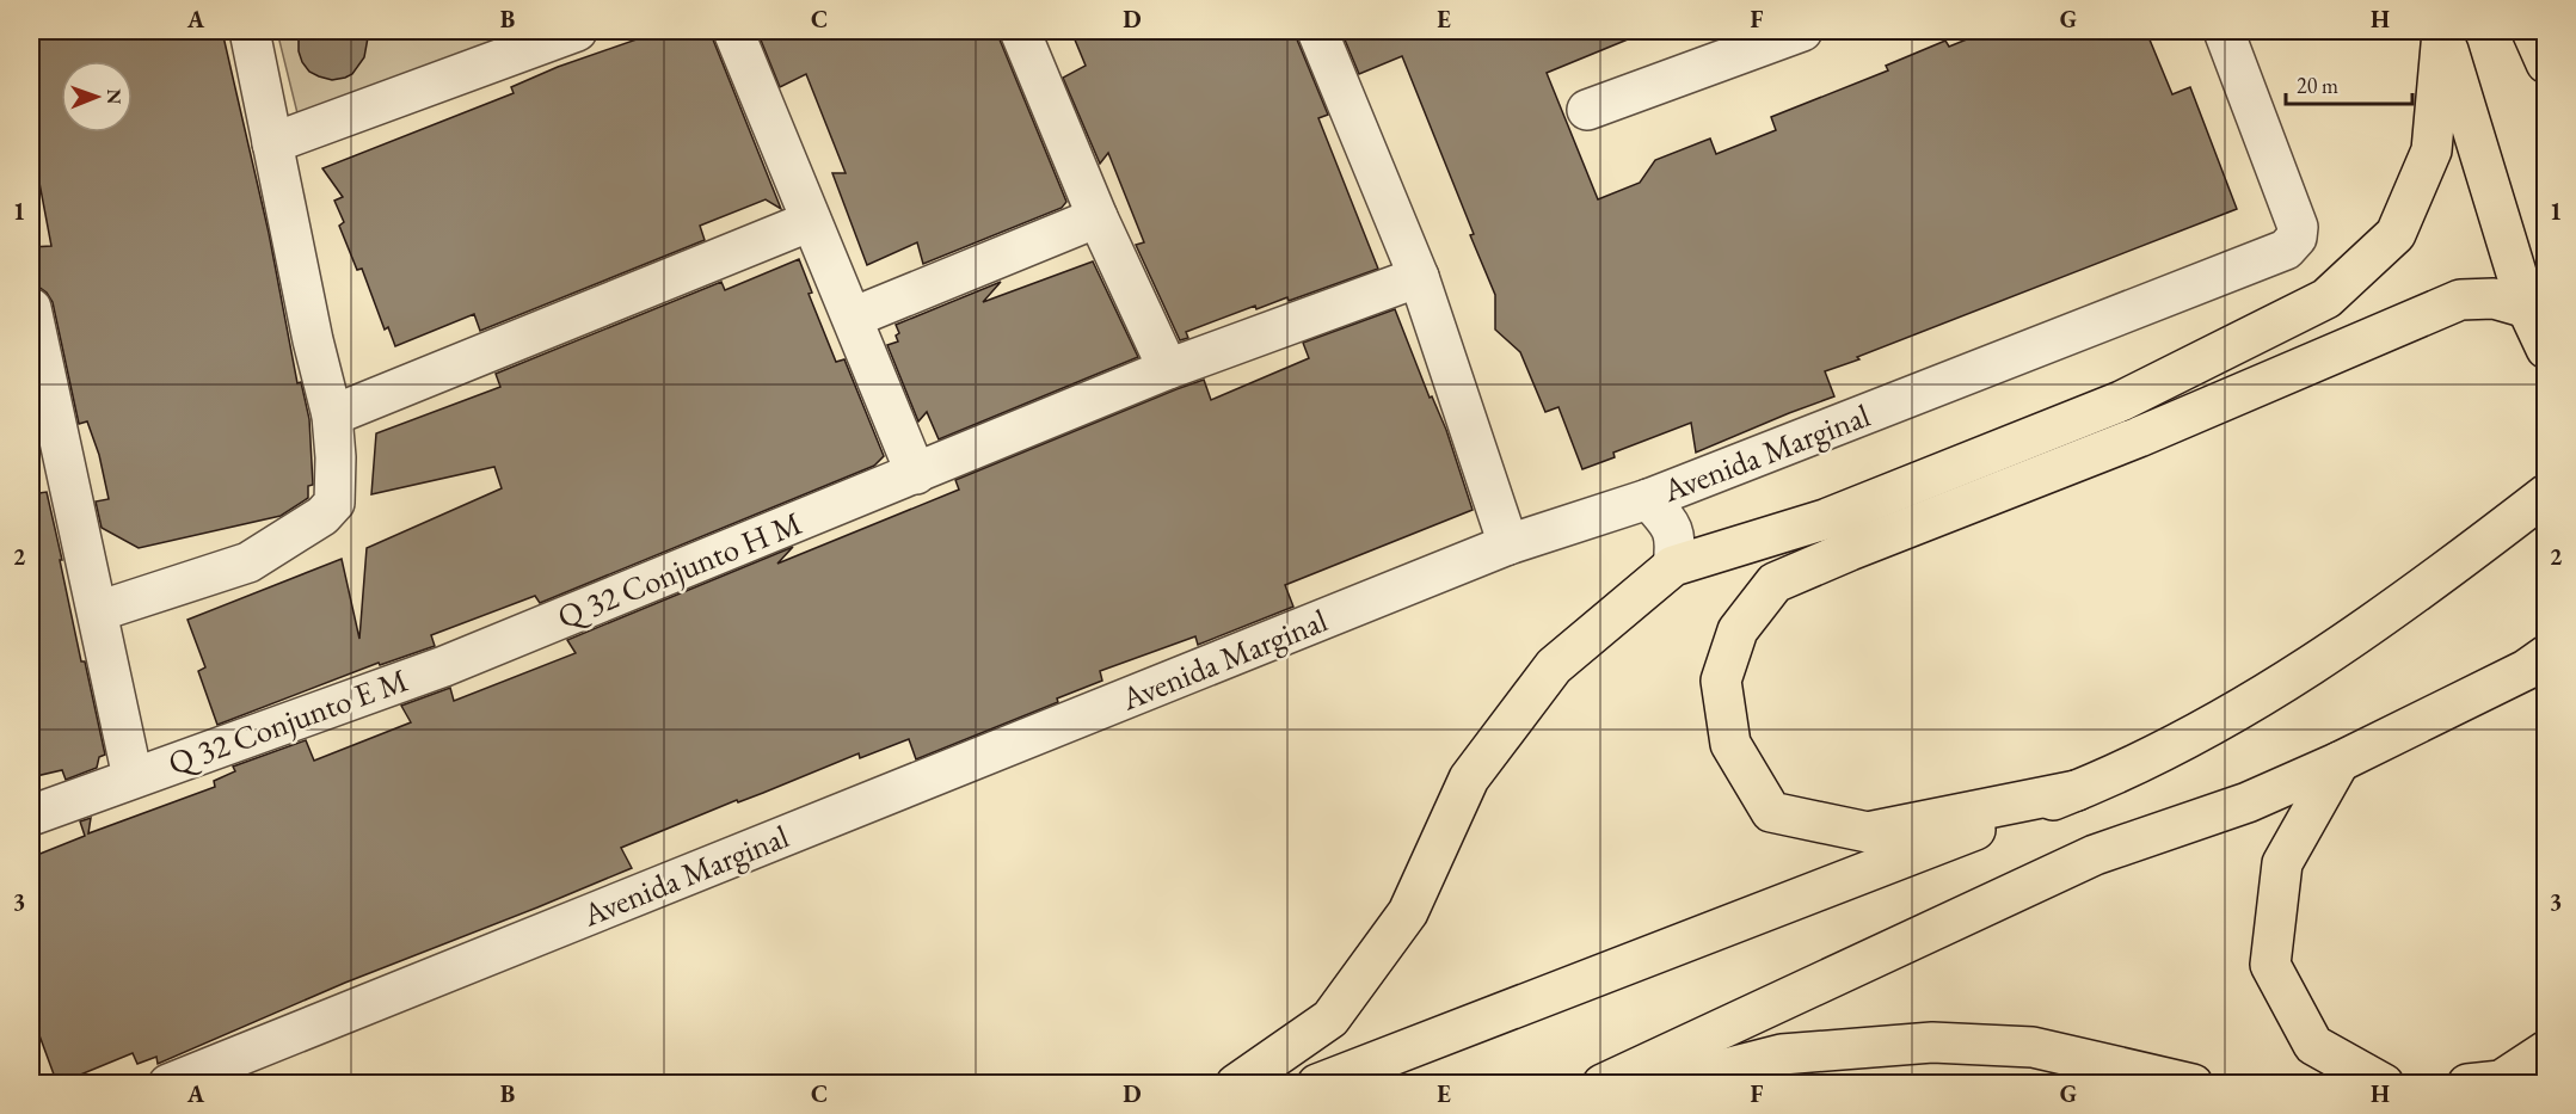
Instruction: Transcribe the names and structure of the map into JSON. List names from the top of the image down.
{
  "streets": {
    "street": ["Avenida Marginal", "Q 32 Conjunto H M", "Q 32 Conjunto E M"]
  },
  "crossings": [
    ["Q 32 Conjunto H M", "Q 32 Conjunto E M"]
  ],
  "scale_bar": "20 m",
  "north": "right",
  "grid": {
    "columns": [
      "A",
      "B",
      "C",
      "D",
      "E",
      "F",
      "G",
      "H"
    ],
    "rows": ["1", "2", "3"]
  }
}
